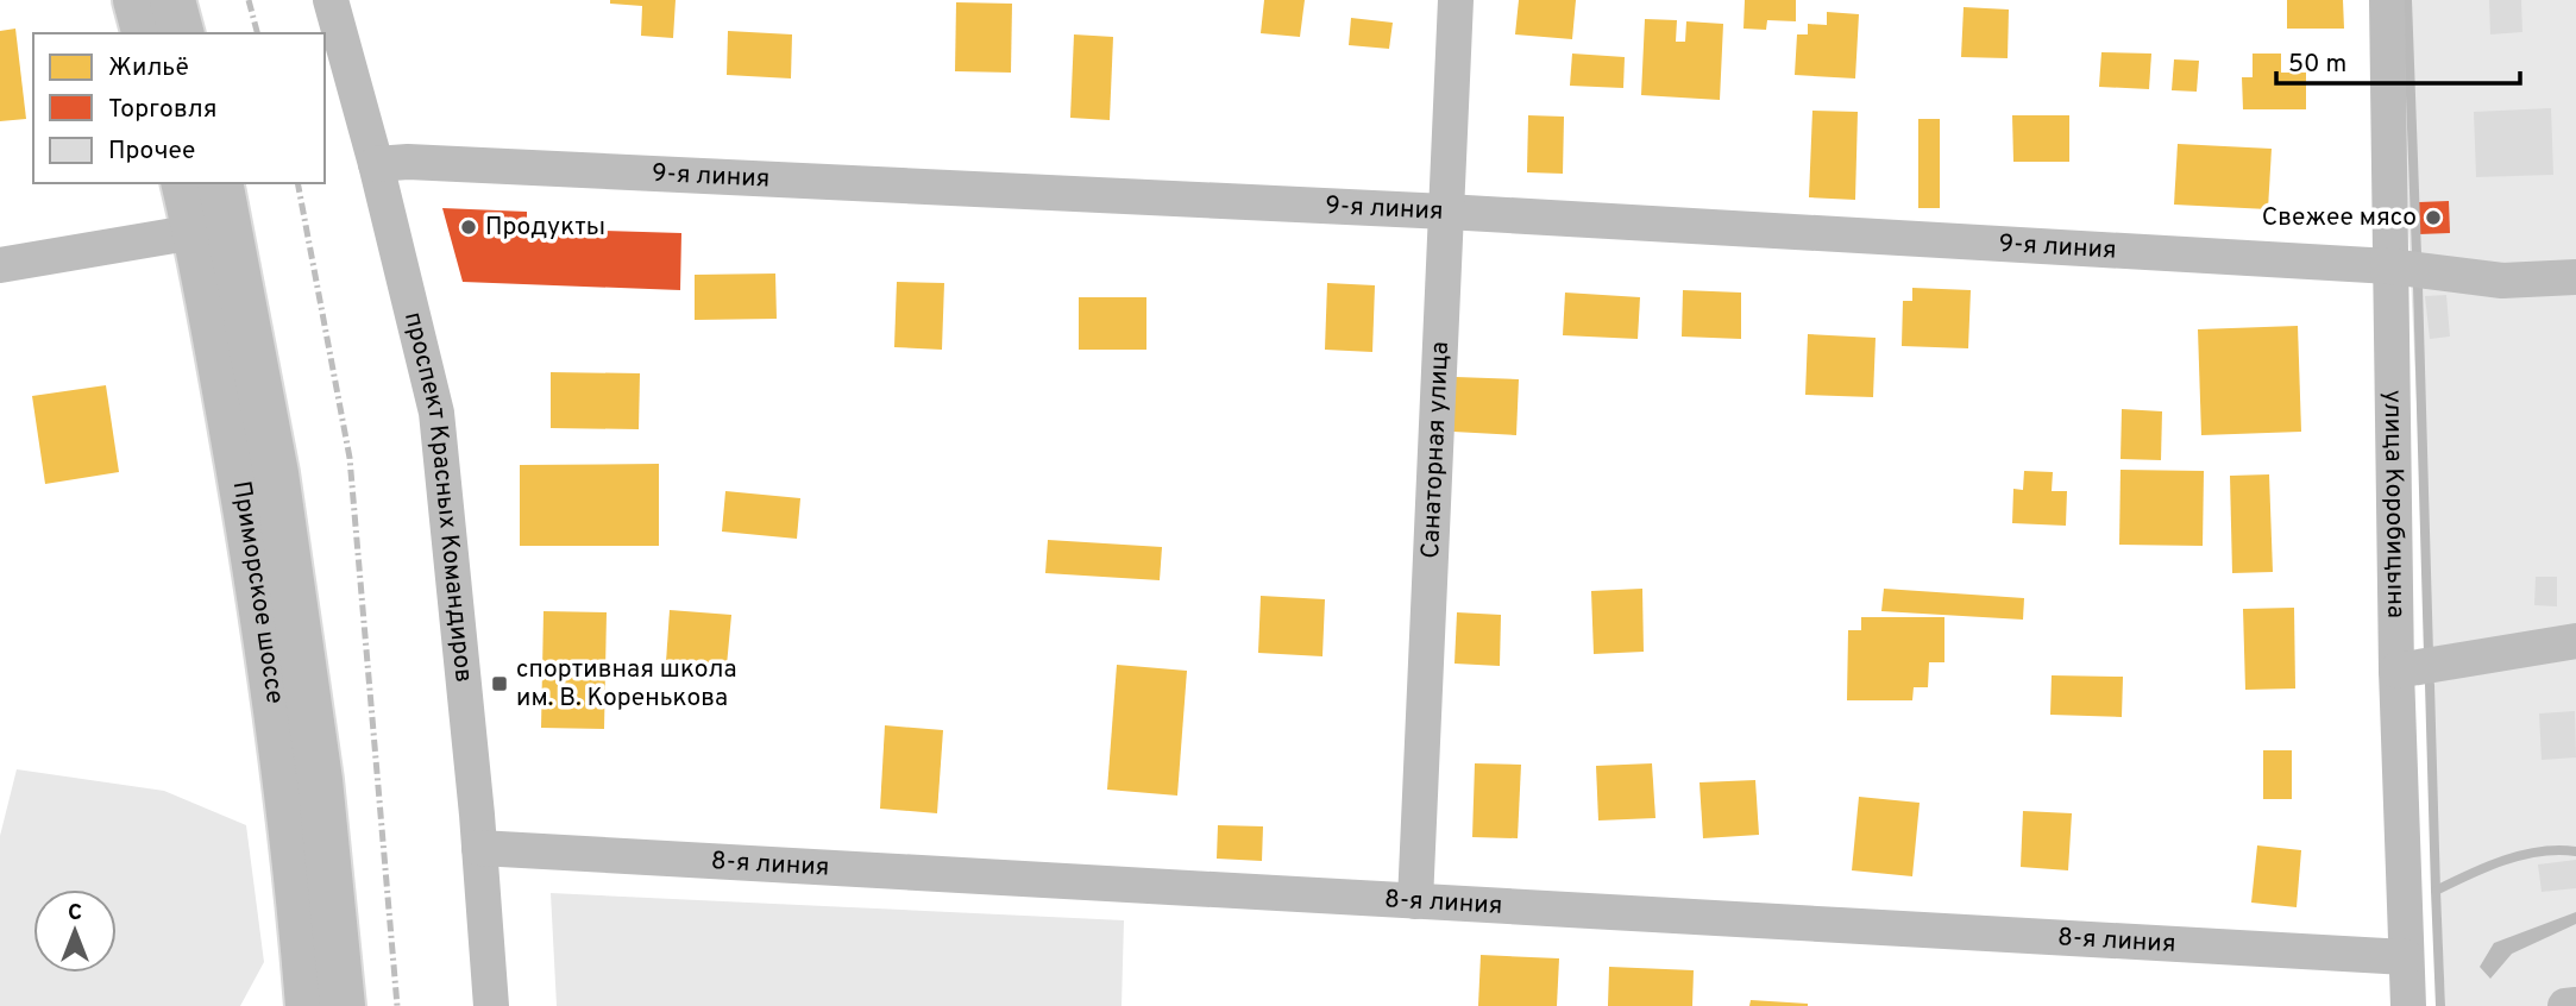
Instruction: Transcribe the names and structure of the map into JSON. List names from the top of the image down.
{
  "streets": {
    "highway": ["Приморское шоссе"],
    "street": [
      "9-я линия",
      "Санаторная улица",
      "проспект Красных Командиров",
      "улица Коробицына",
      "8-я линия"
    ]
  },
  "crossings": [
    ["9-я линия", "Санаторная улица"],
    ["9-я линия", "проспект Красных Командиров"],
    ["9-я линия", "улица Коробицына"],
    ["Санаторная улица", "8-я линия"],
    ["проспект Красных Командиров", "8-я линия"],
    ["улица Коробицына", "8-я линия"]
  ],
  "places": {
    "other": ["Свежее мясо", "Продукты"],
    "transit": ["спортивная школа им. В. Коренькова"]
  },
  "legend": ["Жильё", "Торговля", "Прочее"],
  "scale_bar": "50 m",
  "north": "top"
}
